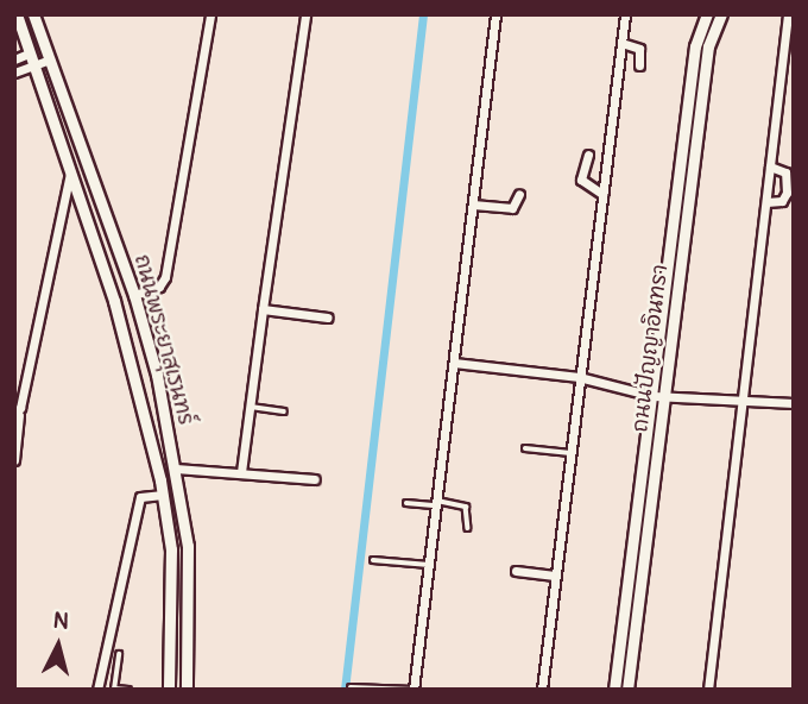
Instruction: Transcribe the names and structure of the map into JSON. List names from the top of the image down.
{
  "streets": {
    "street": ["ถนนพระยาสุเรนทร์", "ถนนปัญญาอินทรา"]
  },
  "north": "top"
}
